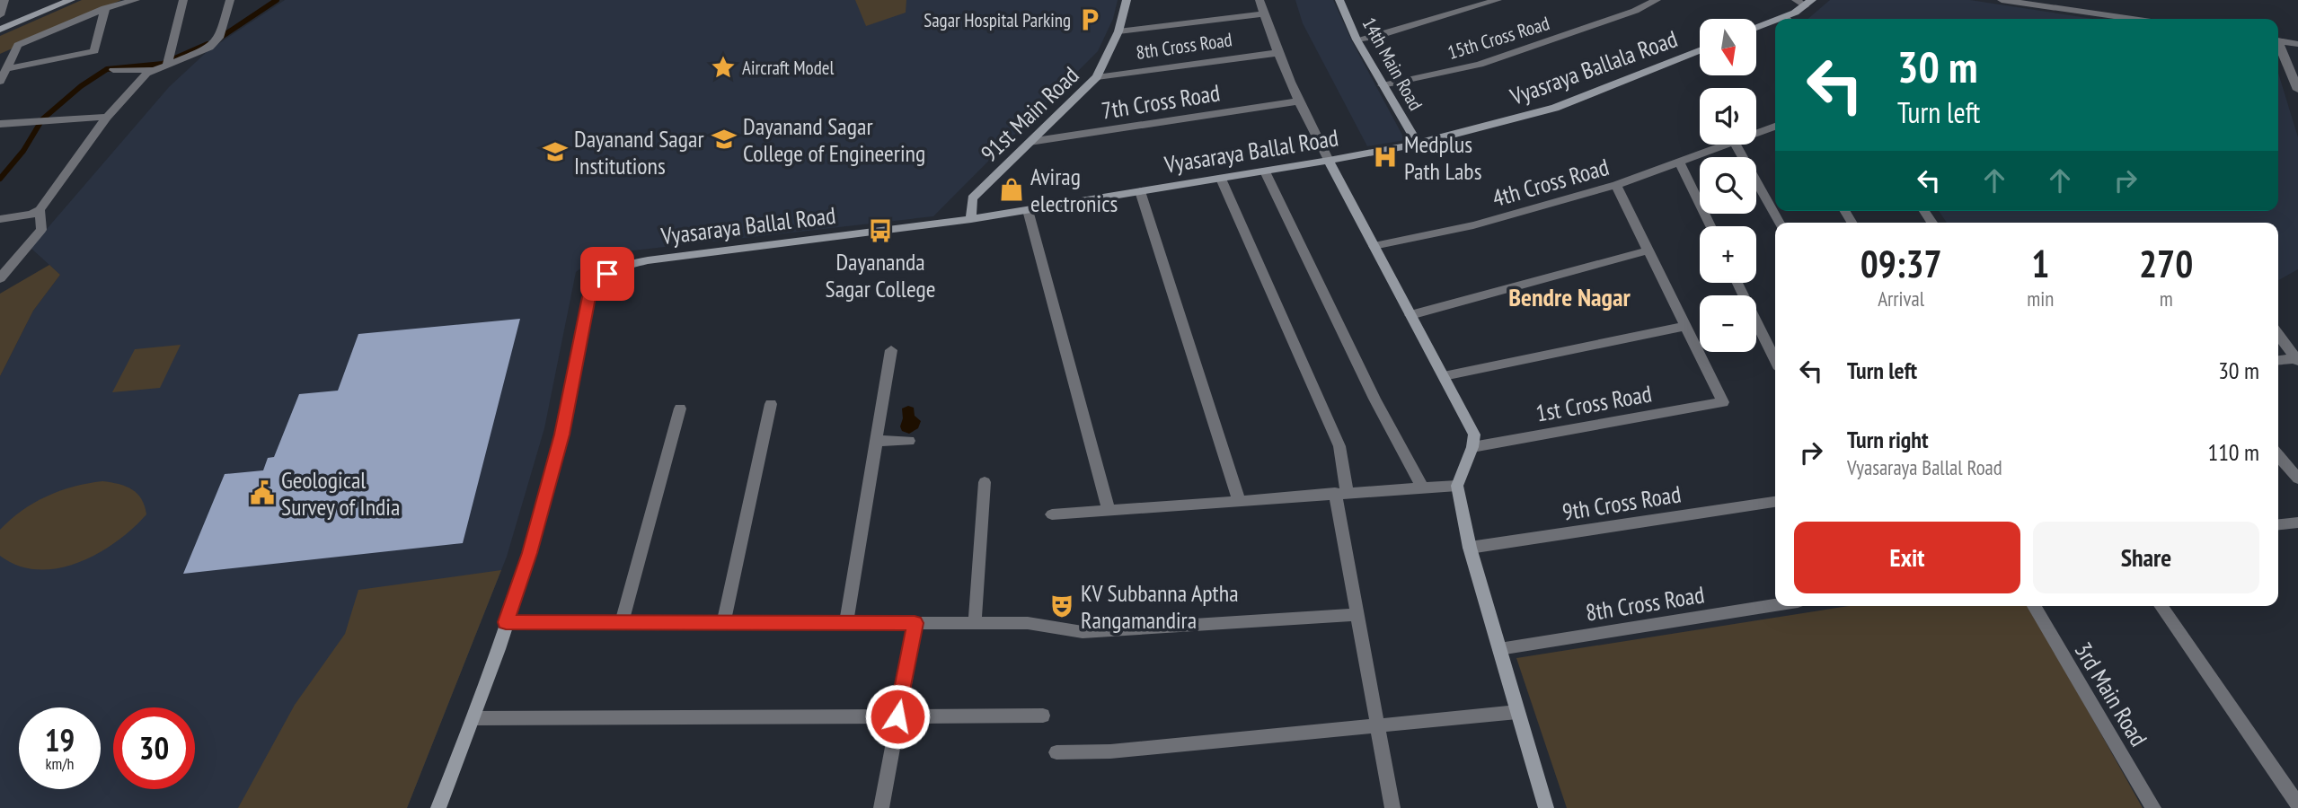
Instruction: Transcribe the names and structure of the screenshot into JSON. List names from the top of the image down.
{
  "streets": {
    "street": [
      "15th Cross Road",
      "8th Cross Road",
      "14th Main Road",
      "Vyasraya Ballala Road",
      "7th Cross Road",
      "91st Main Road",
      "Vyasaraya Ballal Road",
      "4th Cross Road",
      "1st Cross Road",
      "9th Cross Road",
      "3rd Main Road"
    ]
  },
  "crossings": [
    ["15th Cross Road", "14th Main Road"],
    ["8th Cross Road", "91st Main Road"],
    ["14th Main Road", "Vyasraya Ballala Road"],
    ["14th Main Road", "Vyasaraya Ballal Road"],
    ["Vyasraya Ballala Road", "Vyasaraya Ballal Road"],
    ["7th Cross Road", "91st Main Road"],
    ["91st Main Road", "Vyasaraya Ballal Road"]
  ],
  "districts": ["Bendre Nagar"],
  "places": {
    "parking": ["Sagar Hospital Parking"],
    "place": ["Aircraft Model"],
    "school or university": ["Dayanand Sagar College of Engineering", "Dayanand Sagar Institutions"],
    "hospital": ["Medplus Path Labs"],
    "shop": ["Avirag electronics"],
    "bus stop": ["Dayananda Sagar College"],
    "public building": ["Geological Survey of India"],
    "theatre": ["KV Subbanna Aptha Rangamandira"]
  },
  "north": "bottom",
  "page": {
    "map_buttons": ["+", "−"],
    "turn": ["30 m", "Turn left"],
    "eta": [
      "09:37",
      "Arrival",
      "1",
      "min",
      "270",
      "m"
    ],
    "list": [
      {
        "name": "Turn left",
        "value": "30 m"
      },
      {
        "name": "Turn right",
        "note": "Vyasaraya Ballal Road",
        "value": "110 m"
      }
    ],
    "buttons": ["Exit", "Share"],
    "speed": "19 km/h",
    "limit": "30"
  }
}
